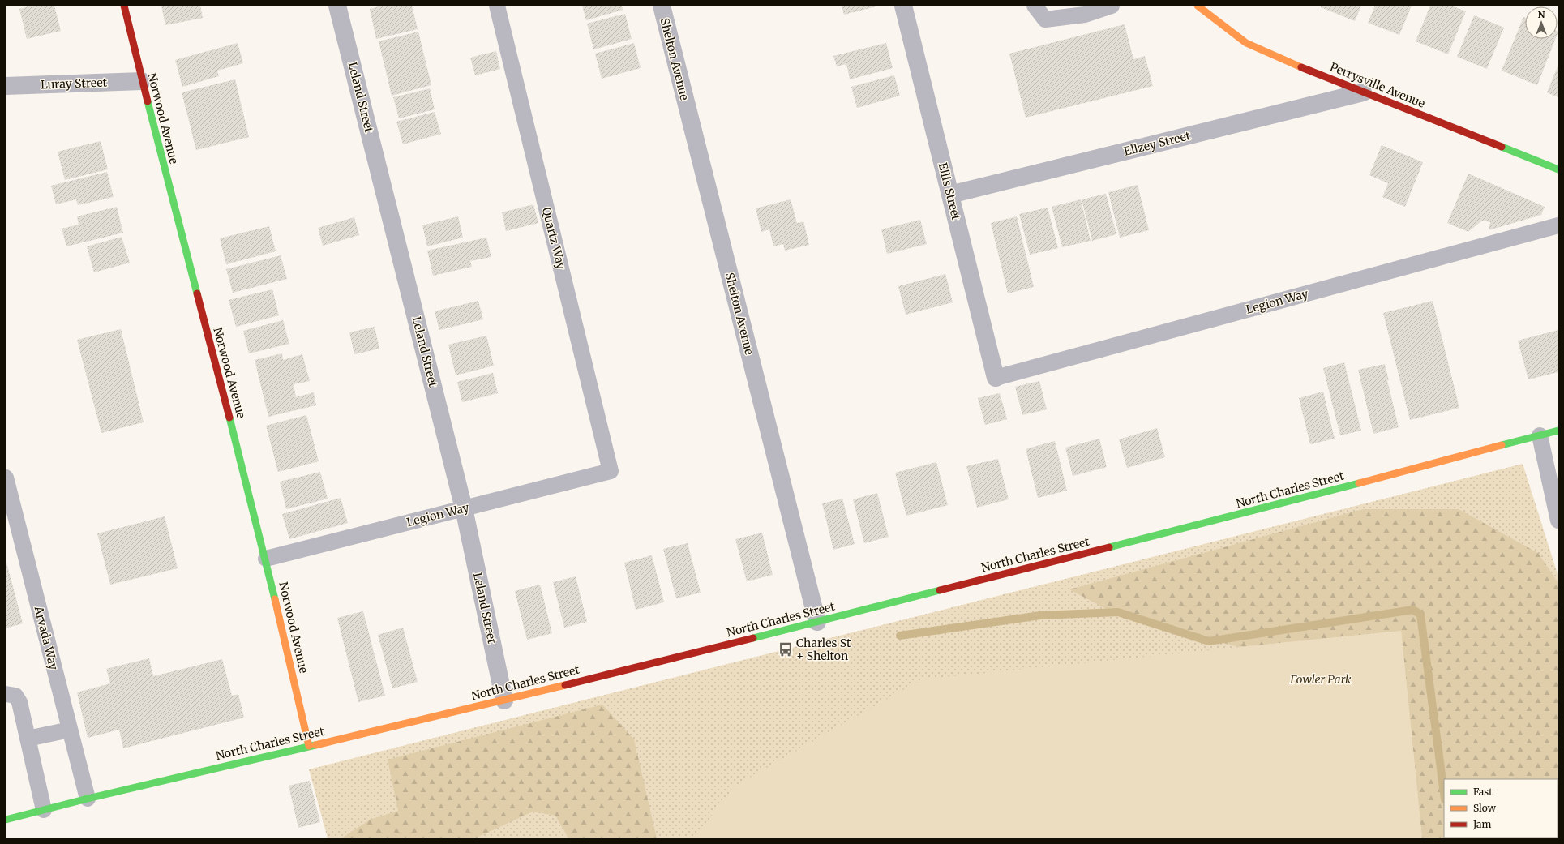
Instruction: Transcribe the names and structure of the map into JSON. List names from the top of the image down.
{
  "streets": {
    "street": [
      "Shelton Avenue",
      "Luray Street",
      "Perrysville Avenue",
      "Leland Street",
      "Norwood Avenue",
      "Ellzey Street",
      "Ellis Street",
      "North Charles Street"
    ],
    "lane": ["Quartz Way", "Legion Way", "Arvada Way"]
  },
  "crossings": [
    ["Shelton Avenue", "North Charles Street"],
    ["Luray Street", "Norwood Avenue"],
    ["Perrysville Avenue", "Ellzey Street"],
    ["Leland Street", "Legion Way"],
    ["Leland Street", "North Charles Street"],
    ["Norwood Avenue", "Legion Way"],
    ["Norwood Avenue", "North Charles Street"],
    ["Ellzey Street", "Ellis Street"],
    ["Ellis Street", "Legion Way"],
    ["Quartz Way", "Legion Way"],
    ["North Charles Street", "Arvada Way"]
  ],
  "parks": ["Fowler Park"],
  "places": {
    "bus stop": ["Charles St + Shelton"]
  },
  "legend": ["Fast", "Slow", "Jam"],
  "north": "top"
}
